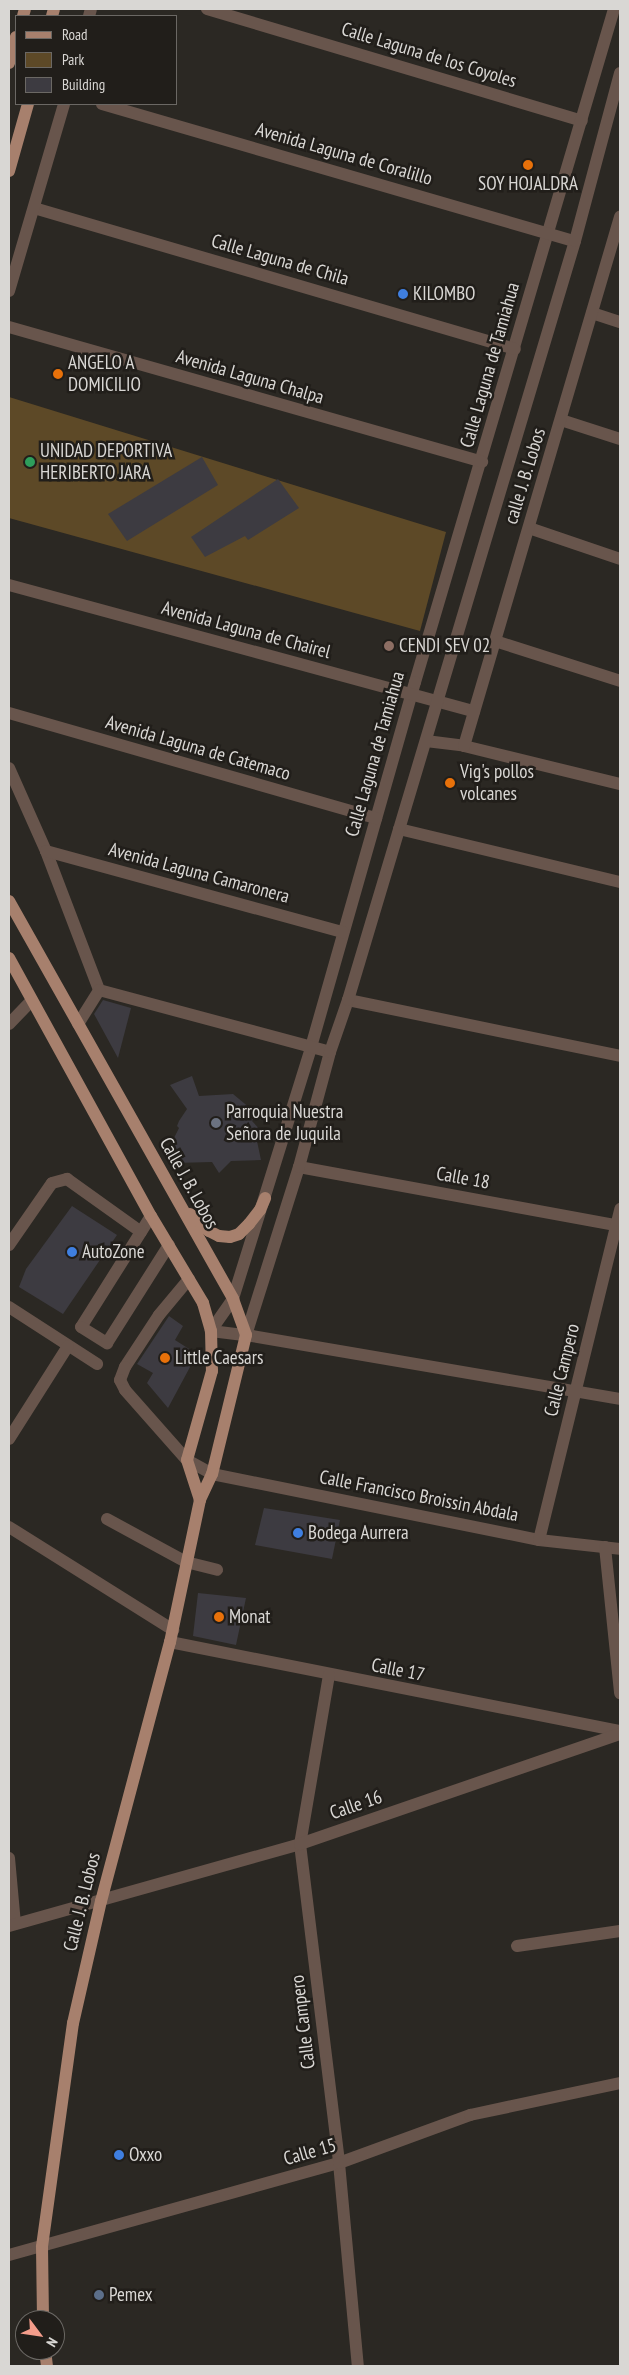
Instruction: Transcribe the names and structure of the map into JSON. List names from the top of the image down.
{
  "streets": {
    "main road": ["Calle J. B. Lobos"],
    "street": [
      "Calle Laguna de los Coyoles",
      "Avenida Laguna de Coralillo",
      "Calle Laguna de Chila",
      "Calle Laguna de Tamiahua",
      "Avenida Laguna Chalpa",
      "calle J. B. Lobos",
      "Avenida Laguna de Chairel",
      "Avenida Laguna de Catemaco",
      "Avenida Laguna Camaronera",
      "Calle 18",
      "Calle Campero",
      "Calle Francisco Broissin Abdala",
      "Calle 17",
      "Calle 16",
      "Calle 15"
    ]
  },
  "crossings": [
    ["Calle Laguna de los Coyoles", "Calle Laguna de Tamiahua"],
    ["Avenida Laguna de Coralillo", "Calle Laguna de Tamiahua"],
    ["Calle Laguna de Chila", "Calle Laguna de Tamiahua"],
    ["Calle Laguna de Tamiahua", "Avenida Laguna Chalpa"],
    ["Calle Laguna de Tamiahua", "Avenida Laguna de Chairel"],
    ["Calle Laguna de Tamiahua", "Avenida Laguna de Catemaco"],
    ["Calle Laguna de Tamiahua", "Avenida Laguna Camaronera"],
    ["Calle Laguna de Tamiahua", "Calle J. B. Lobos"],
    ["calle J. B. Lobos", "Avenida Laguna de Chairel"],
    ["Calle 18", "Calle Campero"],
    ["Calle J. B. Lobos", "Calle Francisco Broissin Abdala"],
    ["Calle J. B. Lobos", "Calle 17"],
    ["Calle J. B. Lobos", "Calle 16"],
    ["Calle J. B. Lobos", "Calle 15"],
    ["Calle Campero", "Calle Francisco Broissin Abdala"],
    ["Calle Campero", "Calle 17"],
    ["Calle Campero", "Calle 16"],
    ["Calle Campero", "Calle 15"],
    ["Calle 17", "Calle 16"]
  ],
  "places": [
    "SOY HOJALDRA",
    "KILOMBO",
    "ANGELO A DOMICILIO",
    "UNIDAD DEPORTIVA HERIBERTO JARA",
    "CENDI SEV 02",
    "Vig's pollos volcanes",
    "Parroquia Nuestra Señora de Juquila",
    "AutoZone",
    "Little Caesars",
    "Bodega Aurrera",
    "Monat",
    "Oxxo",
    "Pemex"
  ],
  "legend": ["Road", "Park", "Building"],
  "north": "bottom right"
}
